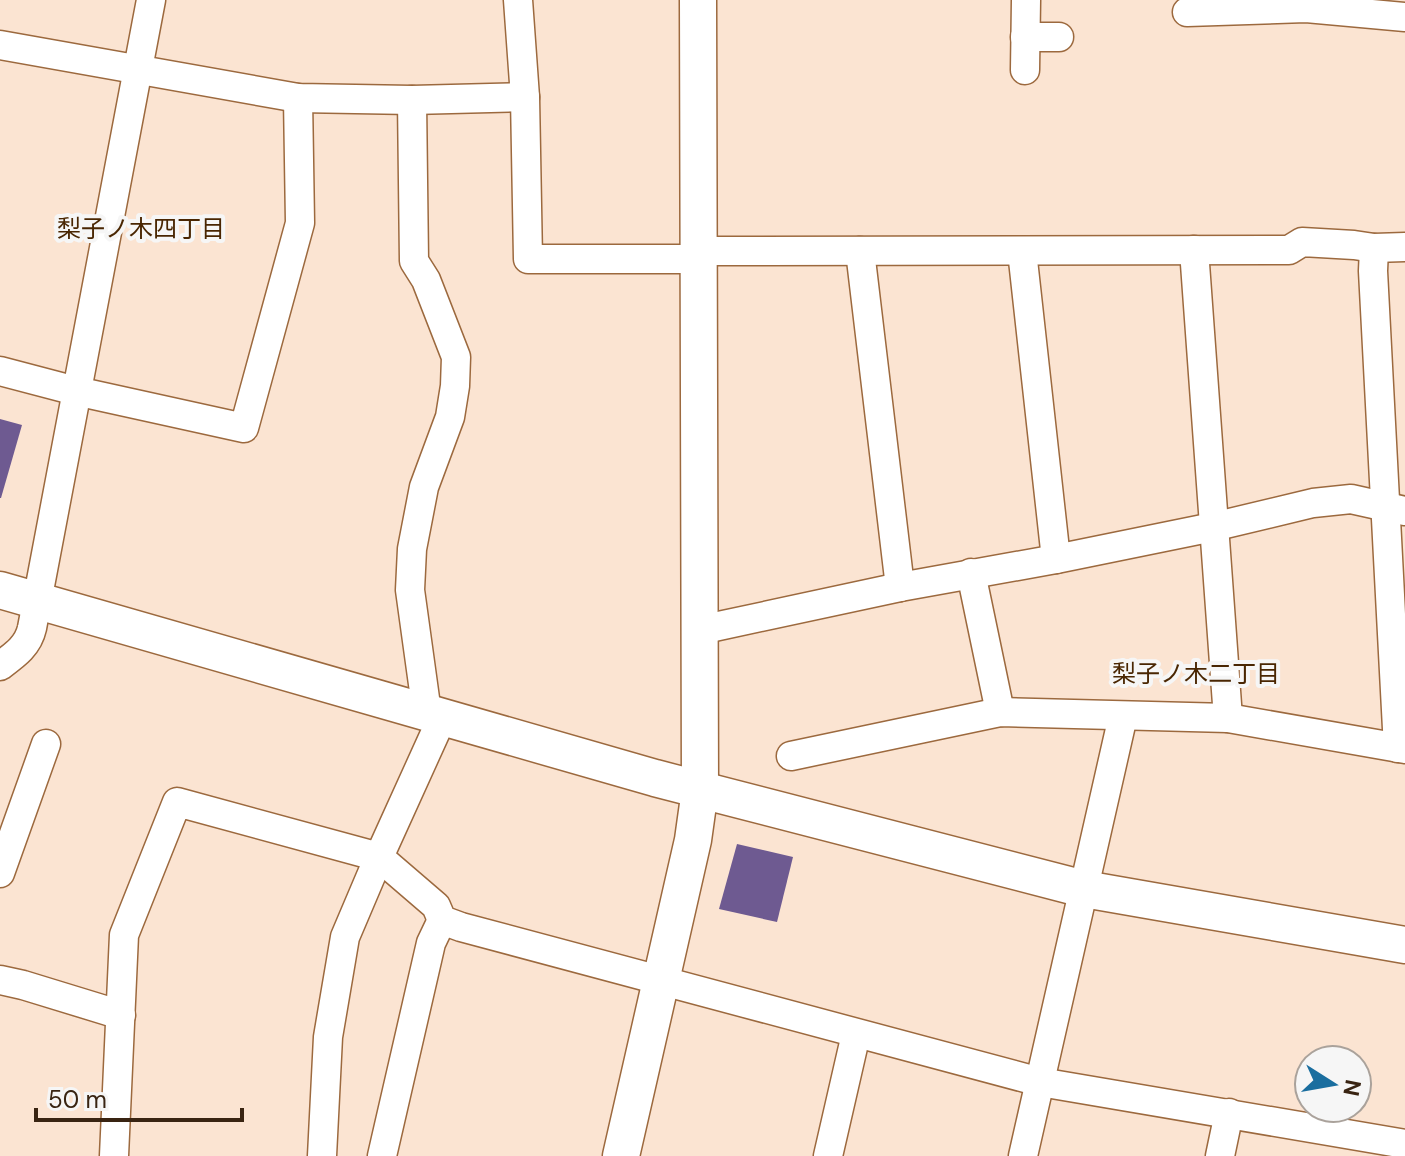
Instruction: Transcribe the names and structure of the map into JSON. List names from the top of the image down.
{
  "districts": ["梨子ノ木四丁目", "梨子ノ木二丁目"],
  "scale_bar": "50 m",
  "north": "right"
}
